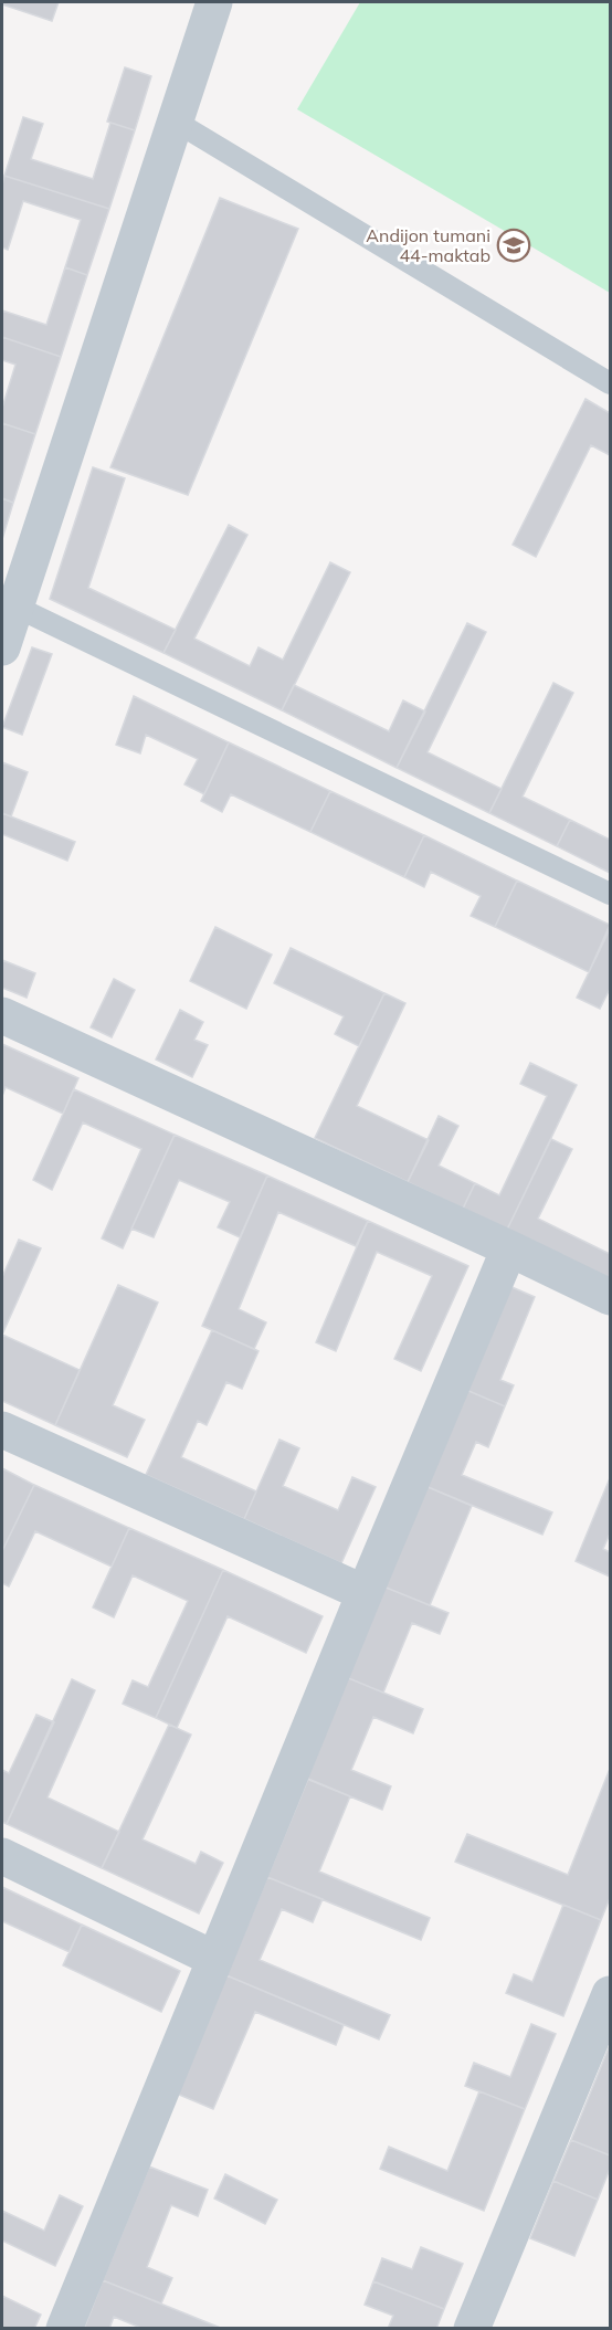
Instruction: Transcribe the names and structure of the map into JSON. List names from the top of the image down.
{
  "places": {
    "school or university": ["Andijon tumani 44-maktab"]
  }
}
